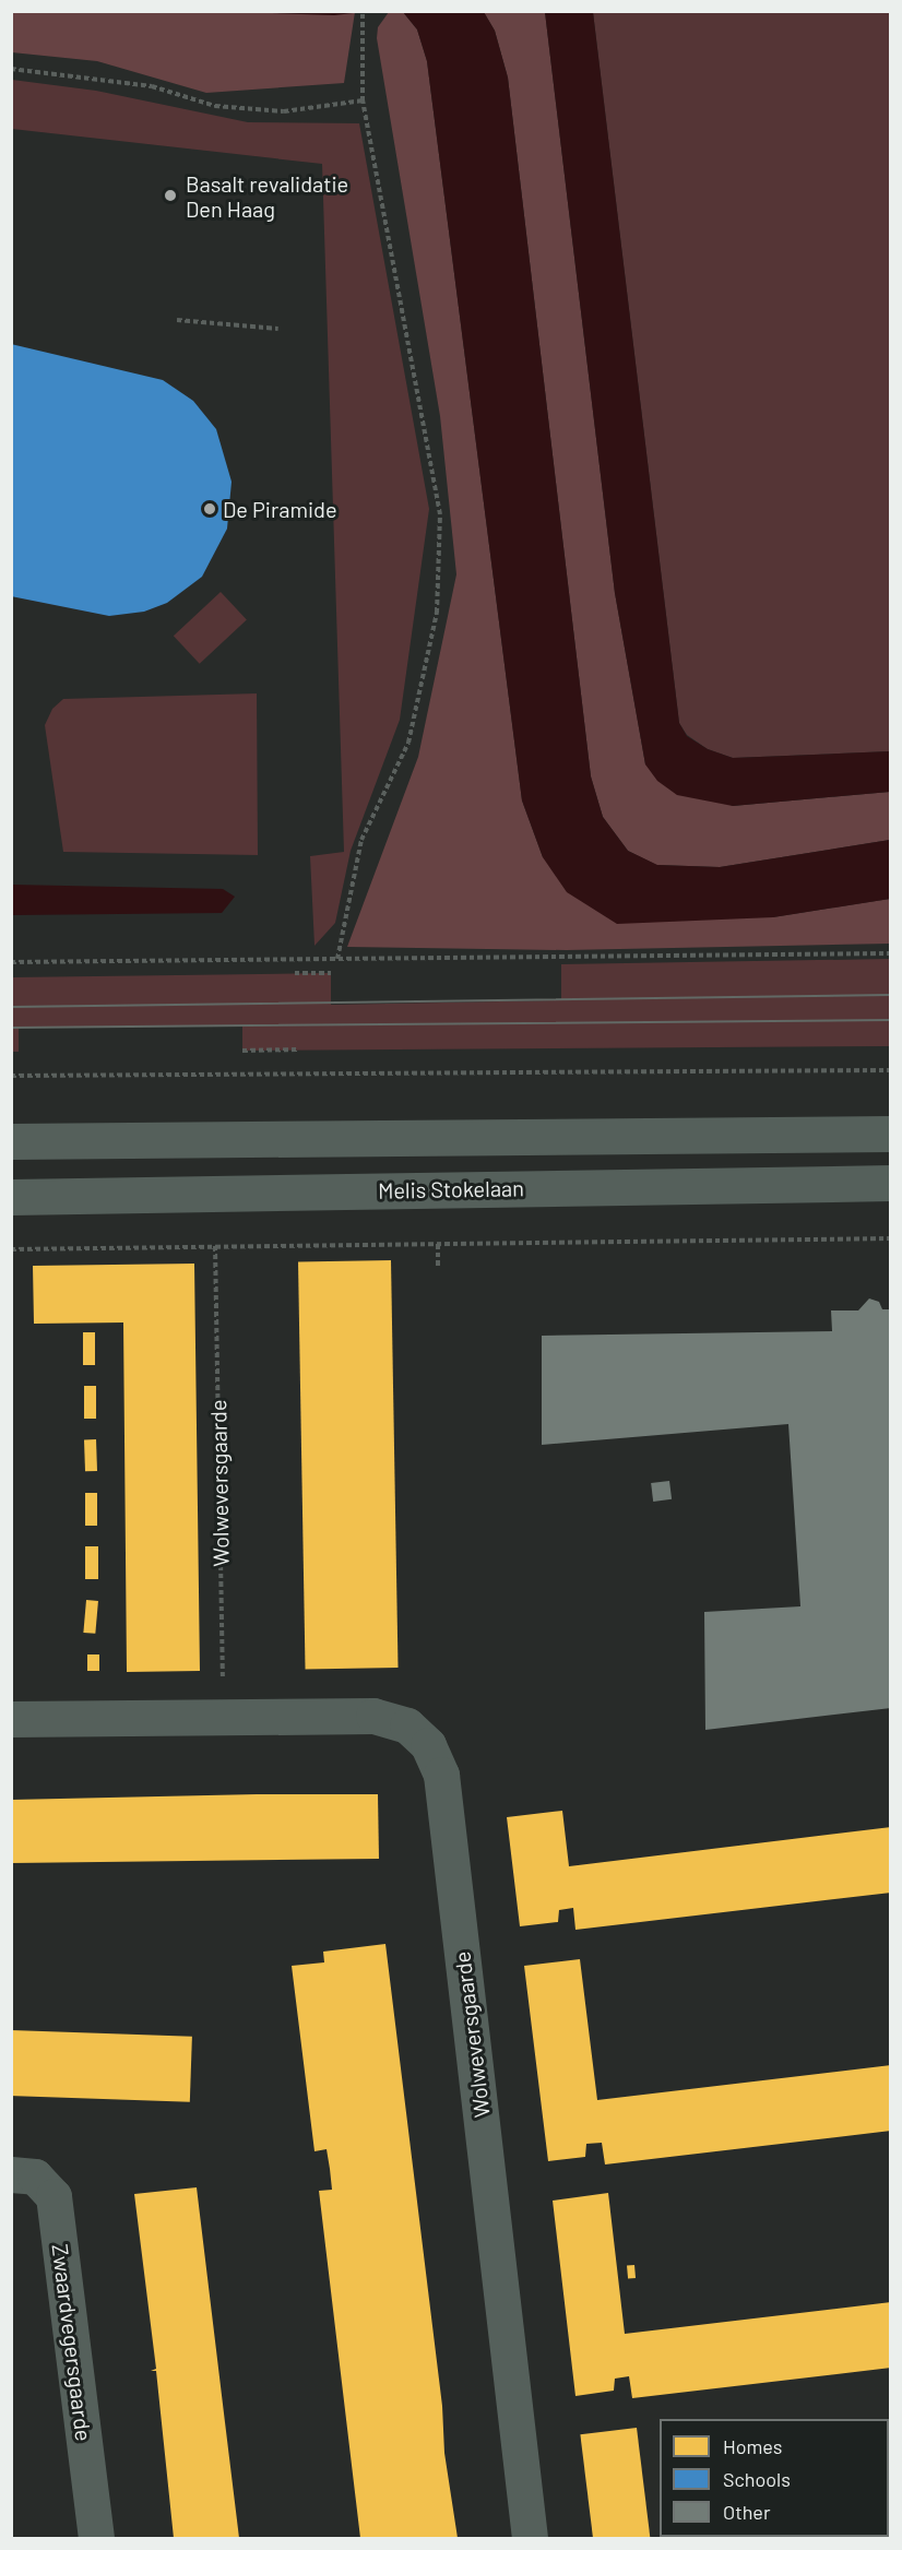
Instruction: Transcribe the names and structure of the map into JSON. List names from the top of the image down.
{
  "streets": {
    "street": ["Melis Stokelaan", "Wolweversgaarde", "Zwaardvegersgaarde"]
  },
  "places": ["Basalt revalidatie Den Haag", "De Piramide"],
  "legend": ["Homes", "Schools", "Other"]
}
